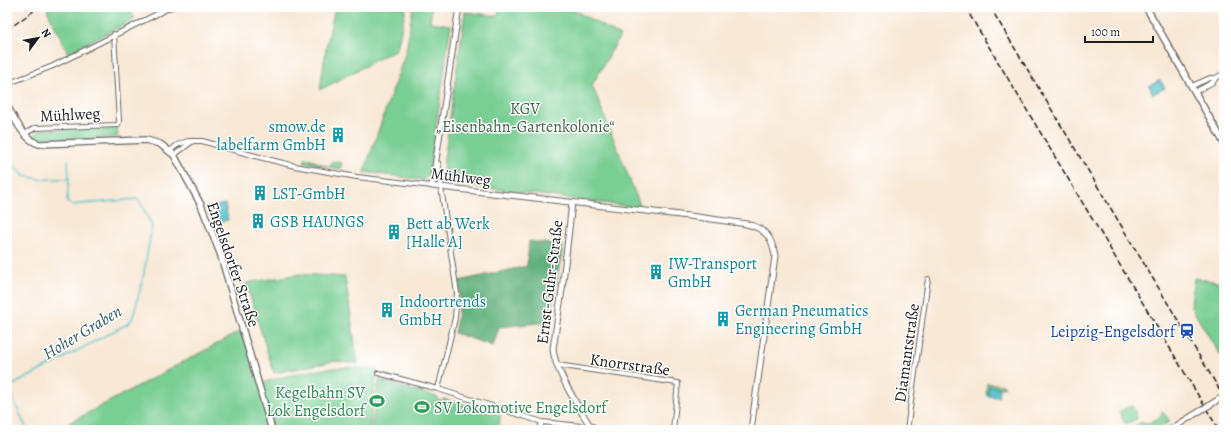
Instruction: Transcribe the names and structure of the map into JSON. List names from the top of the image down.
{
  "streets": {
    "main road": ["Engelsdorfer Straße"],
    "street": [
      "Mühlweg",
      "Ernst-Guhr-Straße",
      "Diamantstraße",
      "Knorrstraße"
    ]
  },
  "crossings": [
    ["Mühlweg", "Engelsdorfer Straße"],
    ["Mühlweg", "Ernst-Guhr-Straße"],
    ["Ernst-Guhr-Straße", "Knorrstraße"]
  ],
  "water": ["Hoher Graben"],
  "parks": ["KGV „Eisenbahn-Gartenkolonie“"],
  "places": {
    "building": [
      "smow.de labelfarm GmbH",
      "LST-GmbH",
      "GSB HAUNGS",
      "Bett ab Werk [Halle A]",
      "IW-Transport GmbH",
      "Indoortrends GmbH",
      "German Pneumatics Engineering GmbH"
    ],
    "station": ["Leipzig-Engelsdorf"],
    "sports": ["Kegelbahn SV Lok Engelsdorf", "SV Lokomotive Engelsdorf"]
  },
  "scale_bar": "100 m",
  "north": "top right"
}
